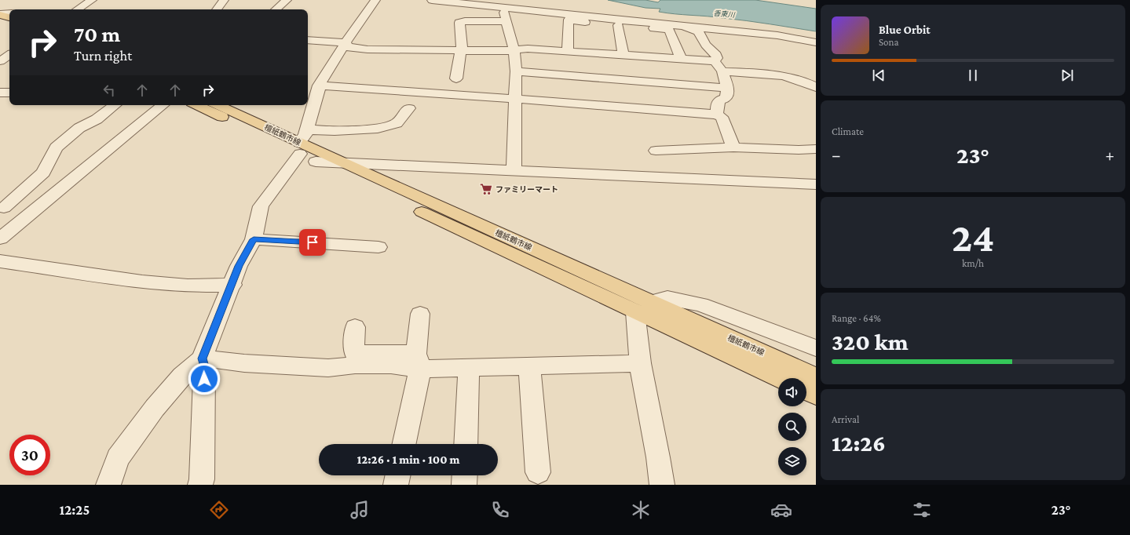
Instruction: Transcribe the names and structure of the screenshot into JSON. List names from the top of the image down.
{
  "streets": {
    "main road": ["檀紙鶴市線"]
  },
  "water": ["香東川"],
  "places": {
    "supermarket": ["ファミリーマート"]
  },
  "page": {
    "turn": ["70 m", "Turn right"],
    "song": ["Blue Orbit", "Sona"],
    "tile": [
      "Climate",
      ["24", "km/h"],
      ["Range · 64%", "320 km"],
      ["Arrival", "12:26"]
    ],
    "heat": ["−", "23°", "+"],
    "limit": "30",
    "trip": "12:26 · 1 min · 100 m",
    "tabs": ["12:25", "23°"]
  }
}
